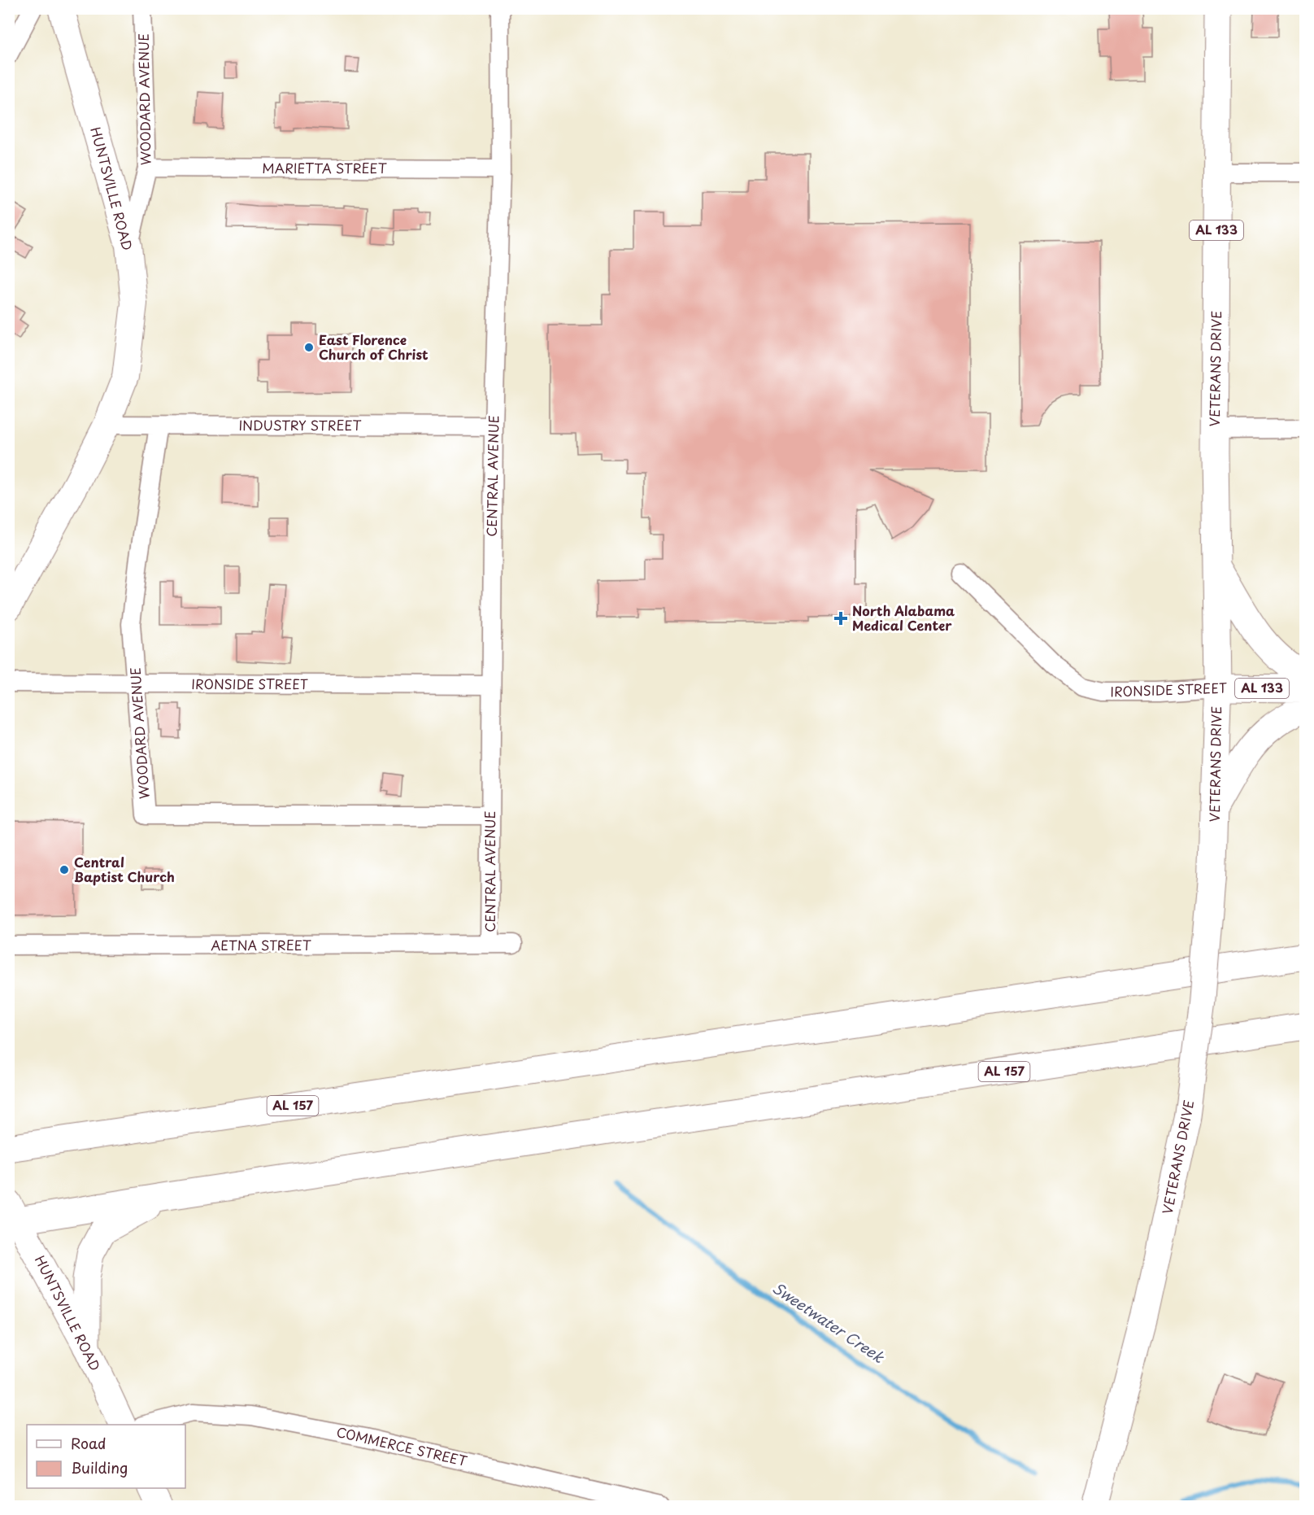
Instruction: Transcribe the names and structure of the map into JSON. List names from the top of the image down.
{
  "streets": {
    "main road": [
      "HUNTSVILLE ROAD",
      "AL 133",
      "VETERANS DRIVE",
      "IRONSIDE STREET",
      "AL 157"
    ],
    "street": [
      "WOODARD AVENUE",
      "MARIETTA STREET",
      "INDUSTRY STREET",
      "CENTRAL AVENUE",
      "AETNA STREET",
      "COMMERCE STREET"
    ]
  },
  "crossings": [
    ["WOODARD AVENUE", "MARIETTA STREET"],
    ["WOODARD AVENUE", "HUNTSVILLE ROAD"],
    ["WOODARD AVENUE", "INDUSTRY STREET"],
    ["WOODARD AVENUE", "CENTRAL AVENUE"],
    ["WOODARD AVENUE", "IRONSIDE STREET"],
    ["MARIETTA STREET", "CENTRAL AVENUE"],
    ["HUNTSVILLE ROAD", "INDUSTRY STREET"],
    ["HUNTSVILLE ROAD", "AL 157"],
    ["VETERANS DRIVE", "IRONSIDE STREET"],
    ["INDUSTRY STREET", "CENTRAL AVENUE"],
    ["CENTRAL AVENUE", "IRONSIDE STREET"],
    ["CENTRAL AVENUE", "AETNA STREET"]
  ],
  "water": ["Sweetwater Creek"],
  "places": {
    "other": ["East Florence Church of Christ", "Central Baptist Church"],
    "health": ["North Alabama Medical Center"]
  },
  "legend": ["Road", "Building"]
}
